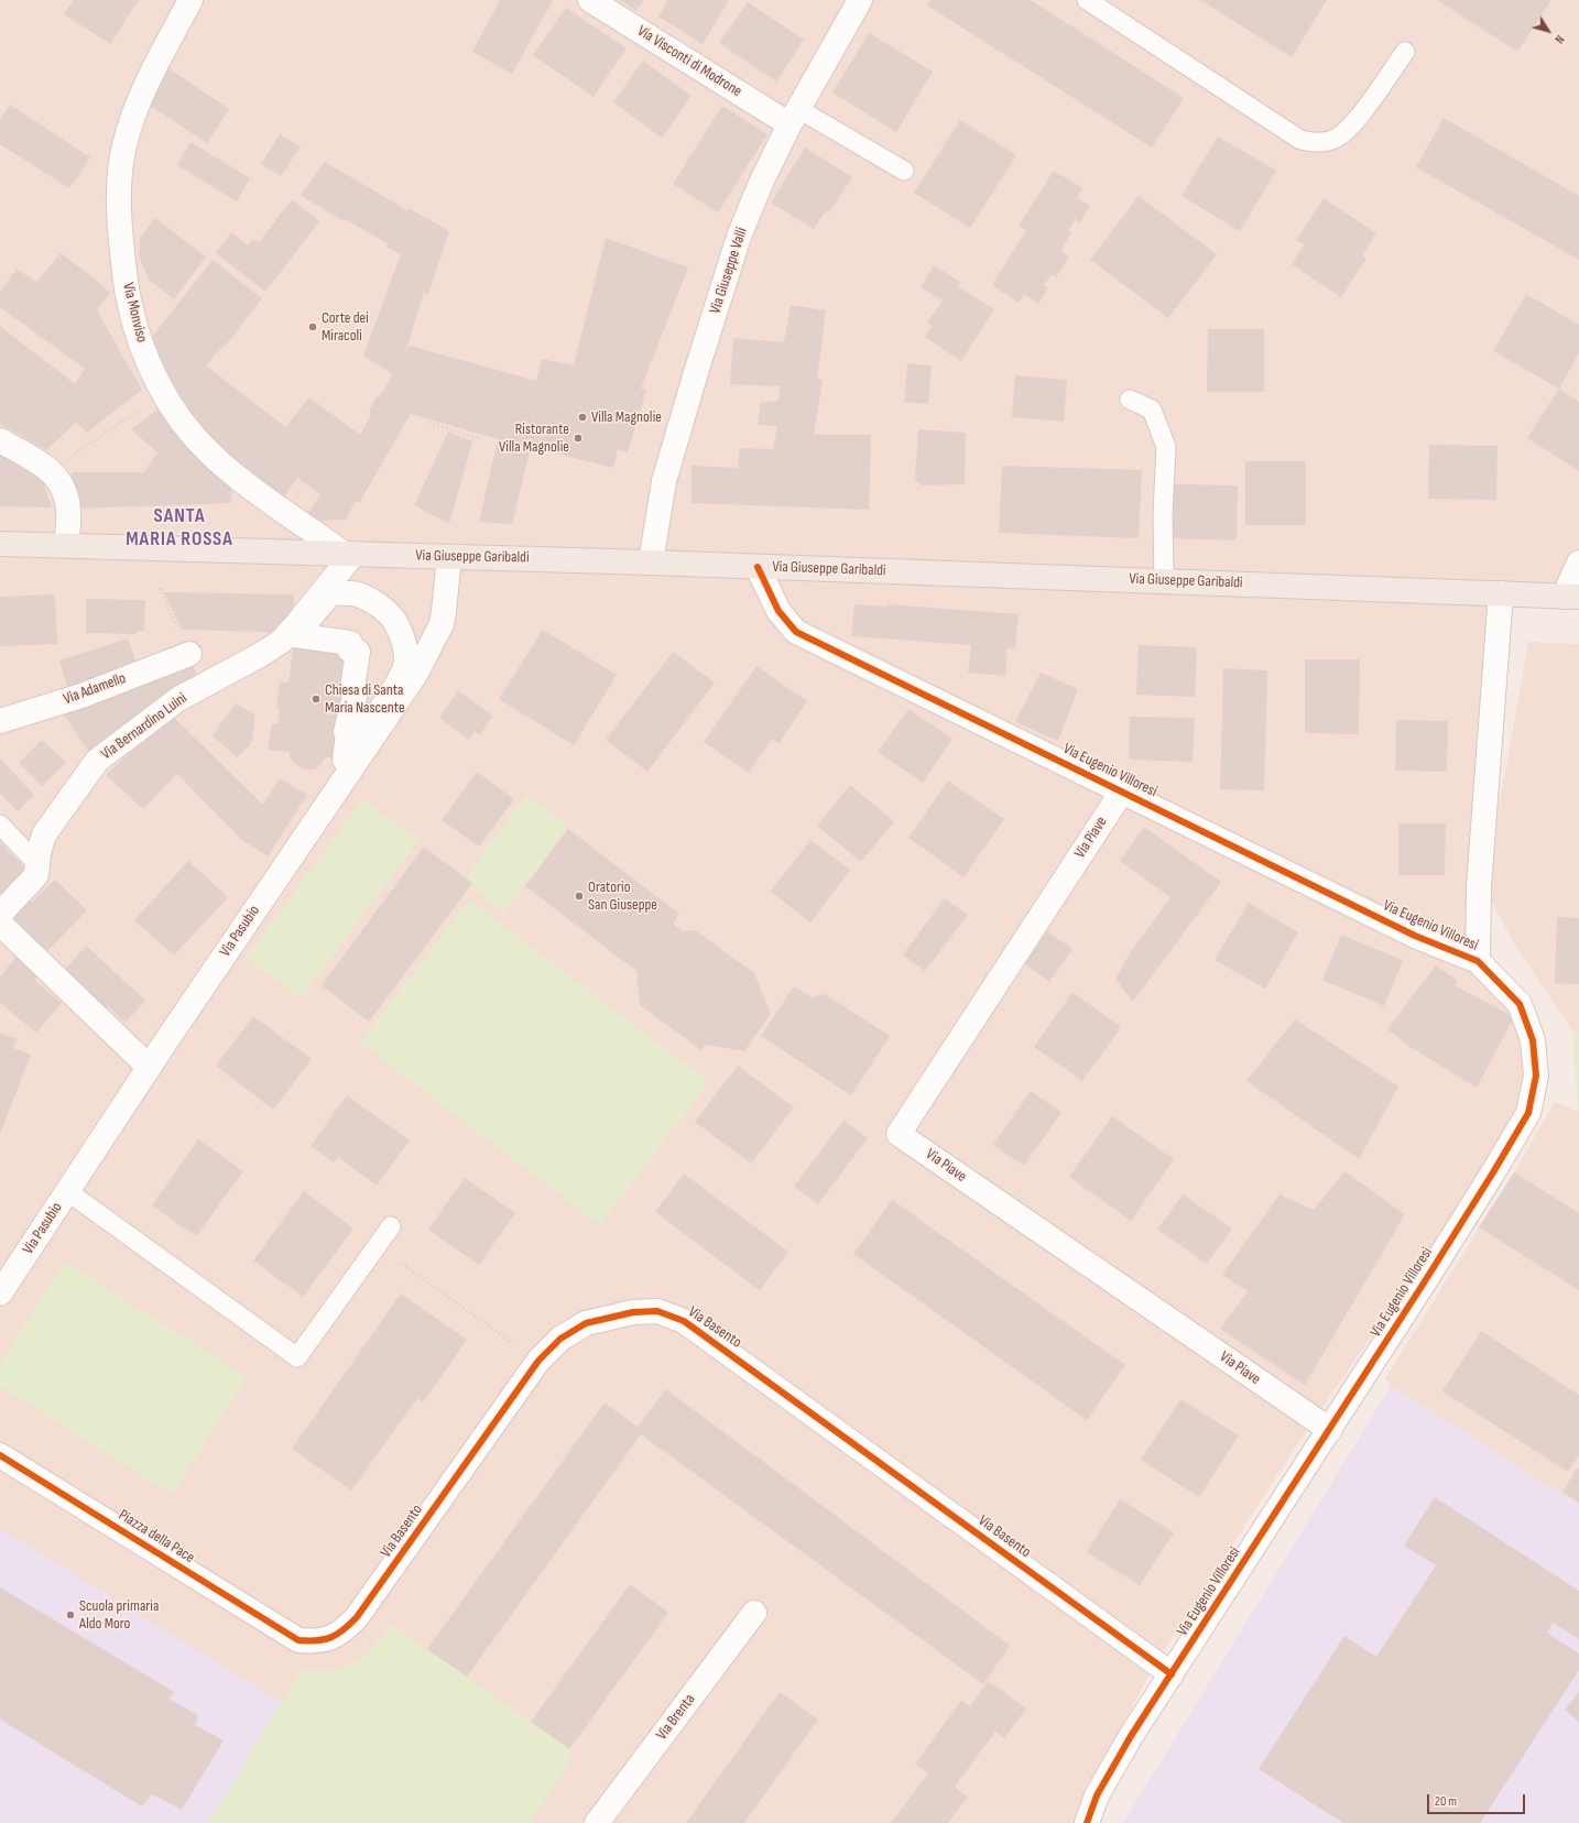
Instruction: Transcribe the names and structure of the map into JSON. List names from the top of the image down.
{
  "streets": {
    "main road": ["Via Giuseppe Garibaldi"],
    "street": [
      "Via Visconti di Modrone",
      "Via Giuseppe Valli",
      "Via Monviso",
      "Via Adamello",
      "Via Bernardino Luini",
      "Via Eugenio Villoresi",
      "Via Piave",
      "Via Pasubio",
      "Via Basento",
      "Piazza della Pace",
      "Via Brenta"
    ]
  },
  "crossings": [
    ["Via Visconti di Modrone", "Via Giuseppe Valli"],
    ["Via Giuseppe Valli", "Via Giuseppe Garibaldi"],
    ["Via Monviso", "Via Giuseppe Garibaldi"],
    ["Via Monviso", "Via Bernardino Luini"],
    ["Via Giuseppe Garibaldi", "Via Bernardino Luini"],
    ["Via Giuseppe Garibaldi", "Via Eugenio Villoresi"],
    ["Via Giuseppe Garibaldi", "Via Pasubio"],
    ["Via Bernardino Luini", "Via Pasubio"],
    ["Via Eugenio Villoresi", "Via Piave"],
    ["Via Eugenio Villoresi", "Via Basento"],
    ["Via Basento", "Piazza della Pace"]
  ],
  "districts": ["SANTA MARIA ROSSA"],
  "places": [
    "Corte dei Miracoli",
    "Villa Magnolie",
    "Ristorante Villa Magnolie",
    "Chiesa di Santa Maria Nascente",
    "Oratorio San Giuseppe",
    "Scuola primaria Aldo Moro"
  ],
  "scale_bar": "20 m",
  "north": "bottom right"
}
